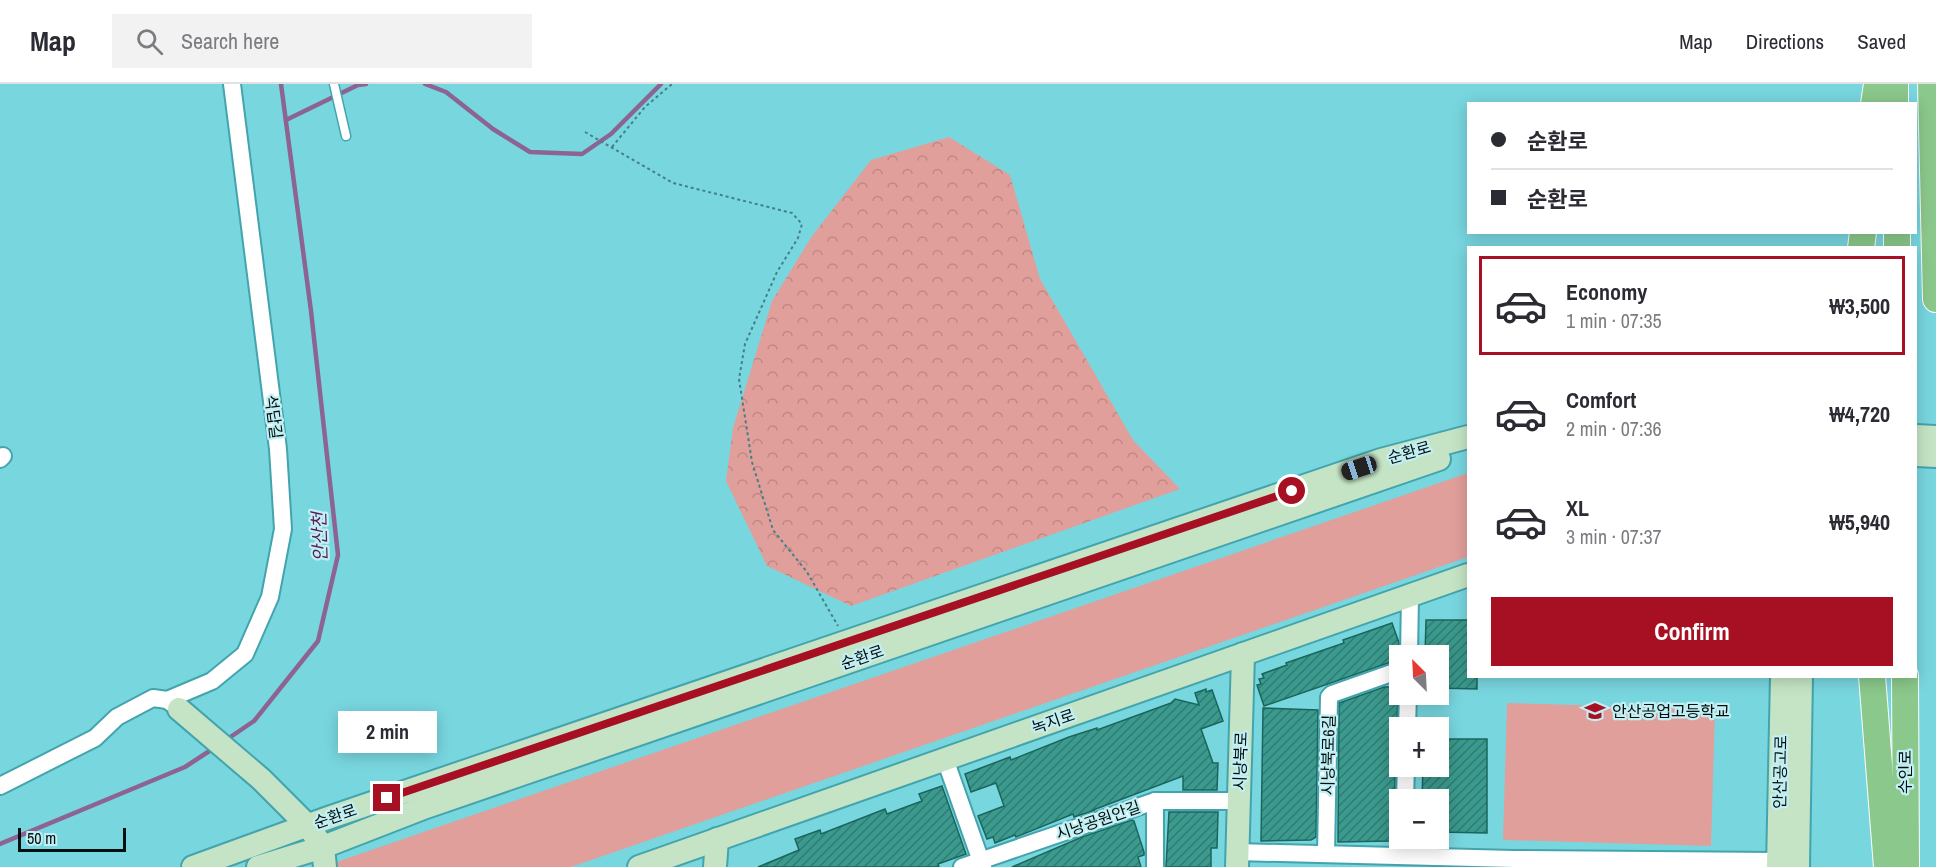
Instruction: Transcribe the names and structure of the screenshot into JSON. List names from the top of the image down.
{
  "streets": {
    "main road": ["수인로"],
    "street": [
      "석답길",
      "순환로",
      "녹지로",
      "시낭북로6길",
      "시낭북로",
      "안산공고로",
      "시낭공원안길"
    ]
  },
  "crossings": [
    ["녹지로", "시낭북로"],
    ["시낭북로", "시낭공원안길"]
  ],
  "water": ["안산천"],
  "places": {
    "school or university": ["안산공업고등학교"]
  },
  "scale_bar": "50 m",
  "north": "top left",
  "page": {
    "header": "Map",
    "search": "Search here",
    "nav": ["Map", "Directions", "Saved"],
    "banner": ["순환로", "순환로"],
    "list": [
      {
        "name": "Economy",
        "note": "1 min · 07:35",
        "value": "₩3,500"
      },
      {
        "name": "Comfort",
        "note": "2 min · 07:36",
        "value": "₩4,720"
      },
      {
        "name": "XL",
        "note": "3 min · 07:37",
        "value": "₩5,940"
      }
    ],
    "buttons": "Confirm",
    "map_buttons": ["+", "−"],
    "bubble": "2 min",
    "scale": "50 m"
  }
}
